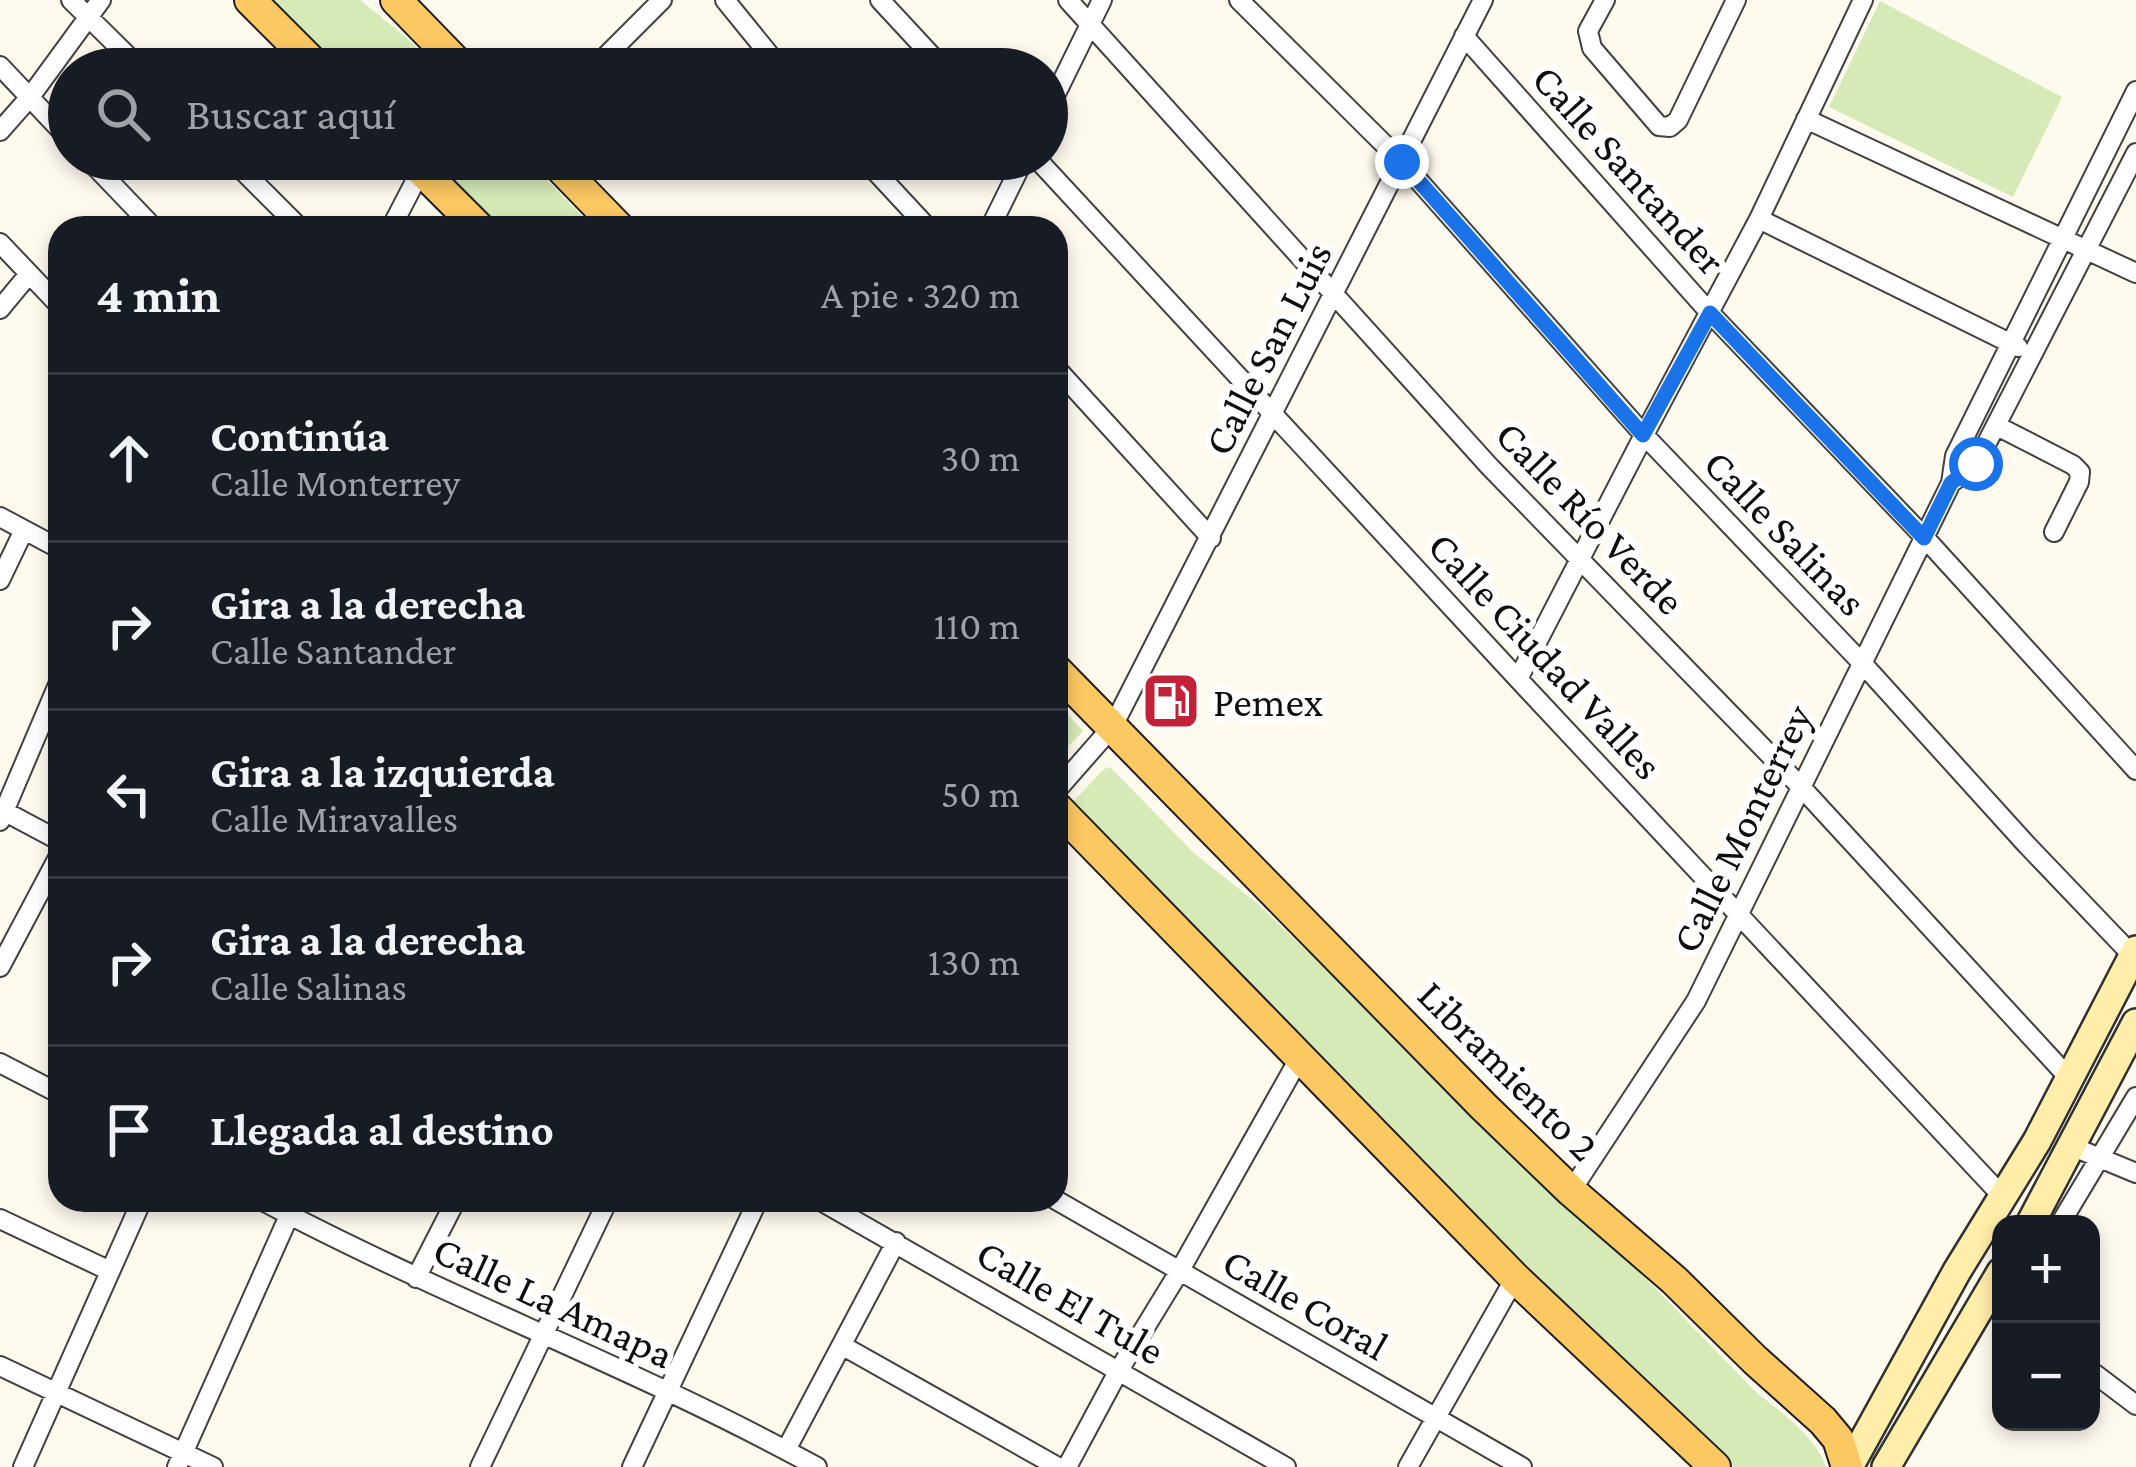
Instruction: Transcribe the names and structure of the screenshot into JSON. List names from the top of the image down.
{
  "streets": {
    "main road": ["Libramiento 2"],
    "street": [
      "Calle Santander",
      "Calle San Luis",
      "Calle Río Verde",
      "Calle Salinas",
      "Calle Ciudad Valles",
      "Calle Monterrey",
      "Calle La Amapa",
      "Calle El Tule",
      "Calle Coral"
    ]
  },
  "crossings": [
    ["Calle Santander", "Calle San Luis"],
    ["Calle Santander", "Calle Monterrey"],
    ["Calle San Luis", "Calle Río Verde"],
    ["Calle San Luis", "Calle Salinas"],
    ["Calle San Luis", "Calle Ciudad Valles"],
    ["Calle San Luis", "Libramiento 2"],
    ["Calle Río Verde", "Calle Monterrey"],
    ["Calle Salinas", "Calle Monterrey"],
    ["Calle Ciudad Valles", "Calle Monterrey"],
    ["Calle Monterrey", "Libramiento 2"]
  ],
  "places": {
    "fuel station": ["Pemex"]
  },
  "page": {
    "search": "Buscar aquí",
    "heading": ["4 min", "A pie · 320 m"],
    "list": [
      ["Continúa", "Calle Monterrey", "30 m"],
      ["Gira a la derecha", "Calle Santander", "110 m"],
      ["Gira a la izquierda", "Calle Miravalles", "50 m"],
      ["Gira a la derecha", "Calle Salinas", "130 m"],
      "Llegada al destino"
    ],
    "map_buttons": ["+", "−"]
  }
}
